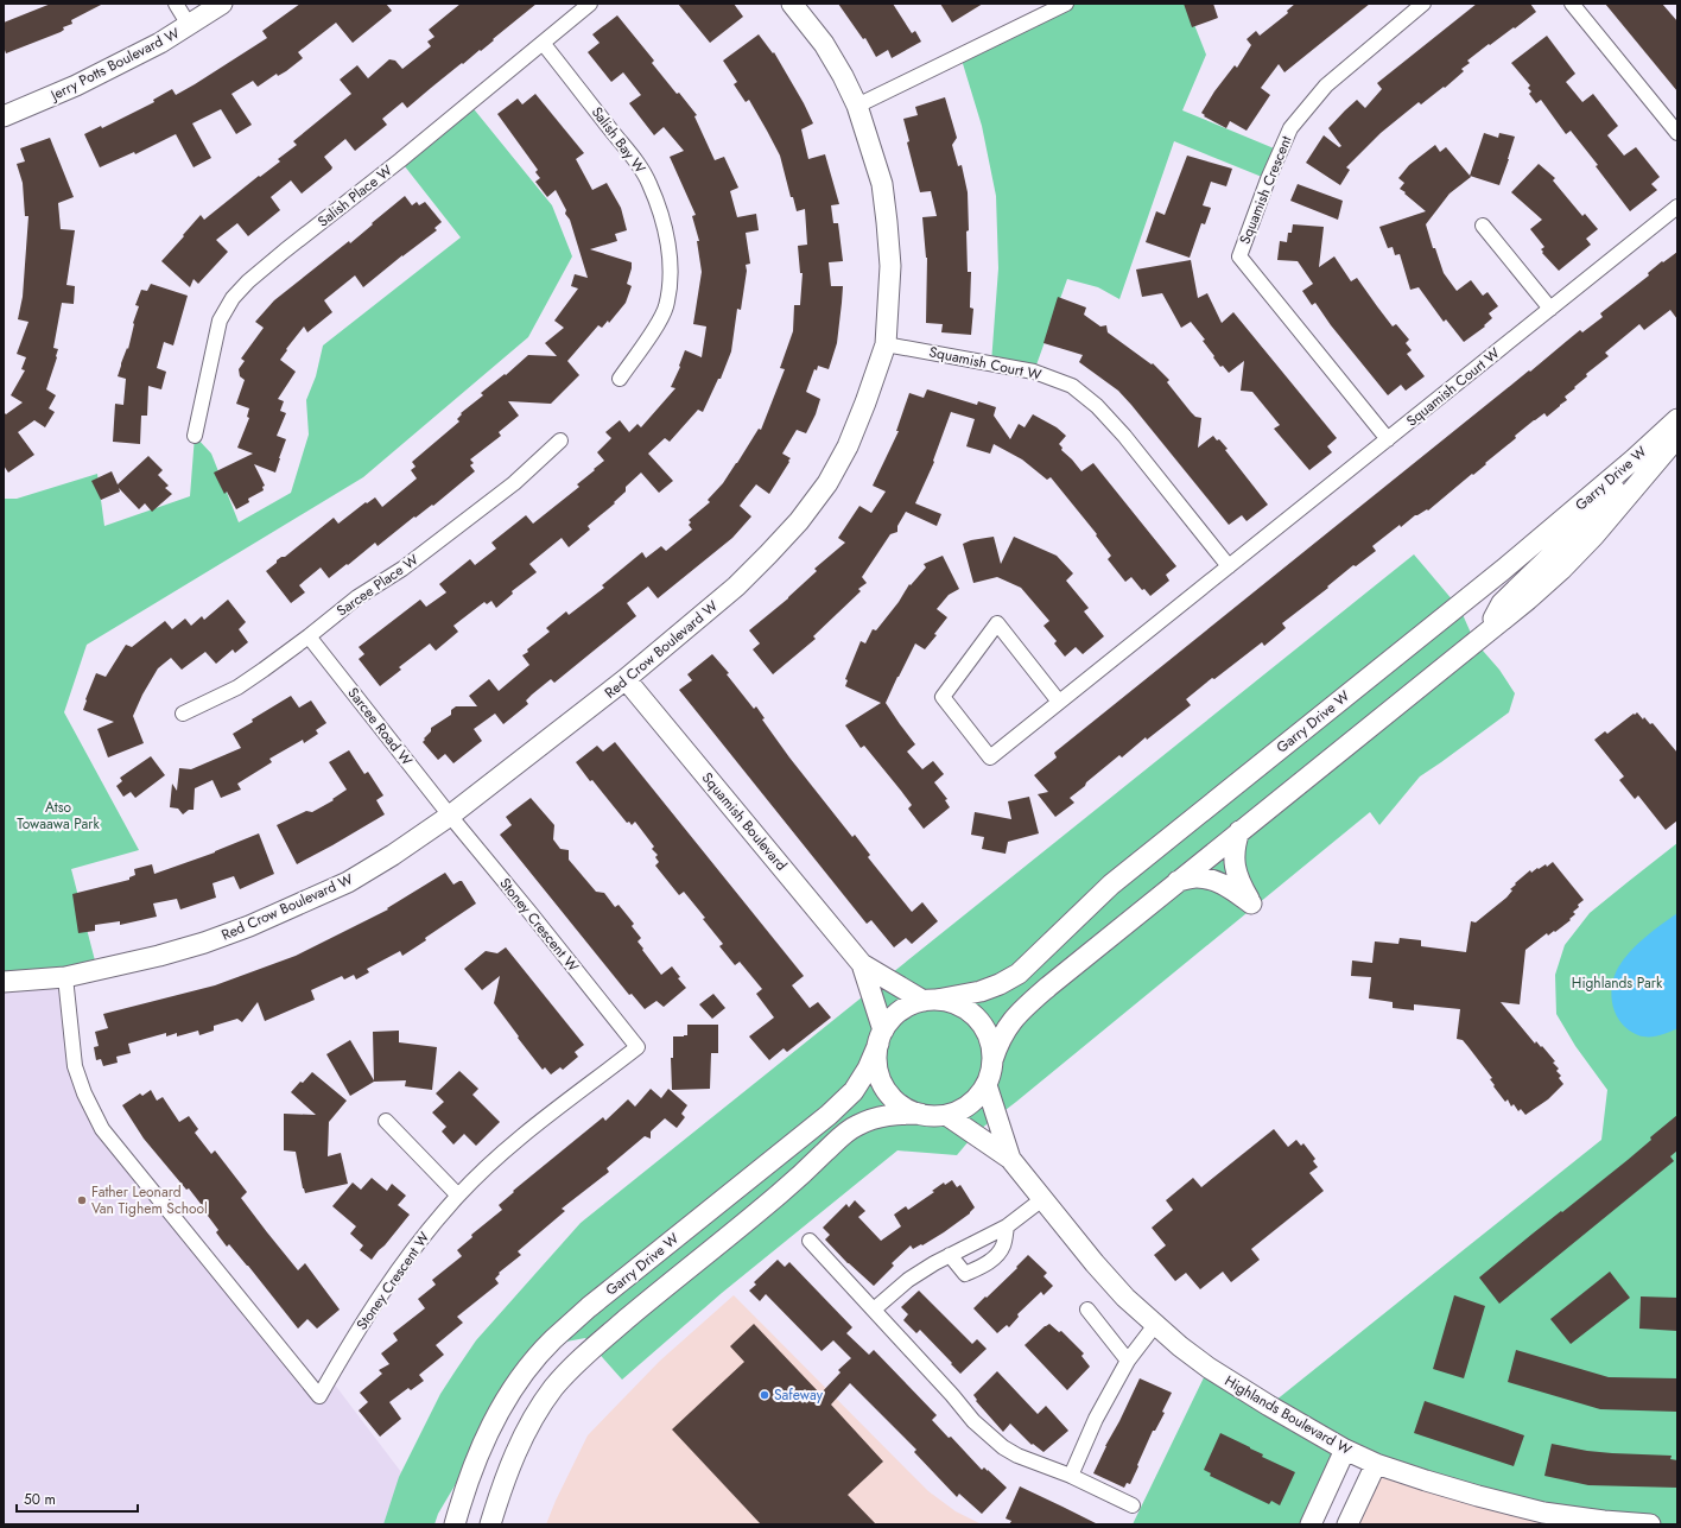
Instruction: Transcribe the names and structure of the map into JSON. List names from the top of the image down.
{
  "streets": {
    "main road": [
      "Jerry Potts Boulevard W",
      "Garry Drive W",
      "Red Crow Boulevard W",
      "Squamish Boulevard",
      "Highlands Boulevard W"
    ],
    "street": [
      "Salish Bay W",
      "Squamish Crescent",
      "Salish Place W",
      "Squamish Court W",
      "Sarcee Place W",
      "Sarcee Road W",
      "Stoney Crescent W"
    ]
  },
  "crossings": [
    ["Salish Bay W", "Salish Place W"],
    ["Squamish Crescent", "Squamish Court W"],
    ["Squamish Court W", "Red Crow Boulevard W"],
    ["Garry Drive W", "Squamish Boulevard"],
    ["Garry Drive W", "Highlands Boulevard W"],
    ["Sarcee Place W", "Sarcee Road W"],
    ["Red Crow Boulevard W", "Sarcee Road W"],
    ["Red Crow Boulevard W", "Squamish Boulevard"],
    ["Red Crow Boulevard W", "Stoney Crescent W"],
    ["Sarcee Road W", "Stoney Crescent W"],
    ["Squamish Boulevard", "Highlands Boulevard W"]
  ],
  "parks": ["Atso Towaawa Park", "Highlands Park"],
  "places": ["Father Leonard Van Tighem School", "Safeway"],
  "scale_bar": "50 m"
}
